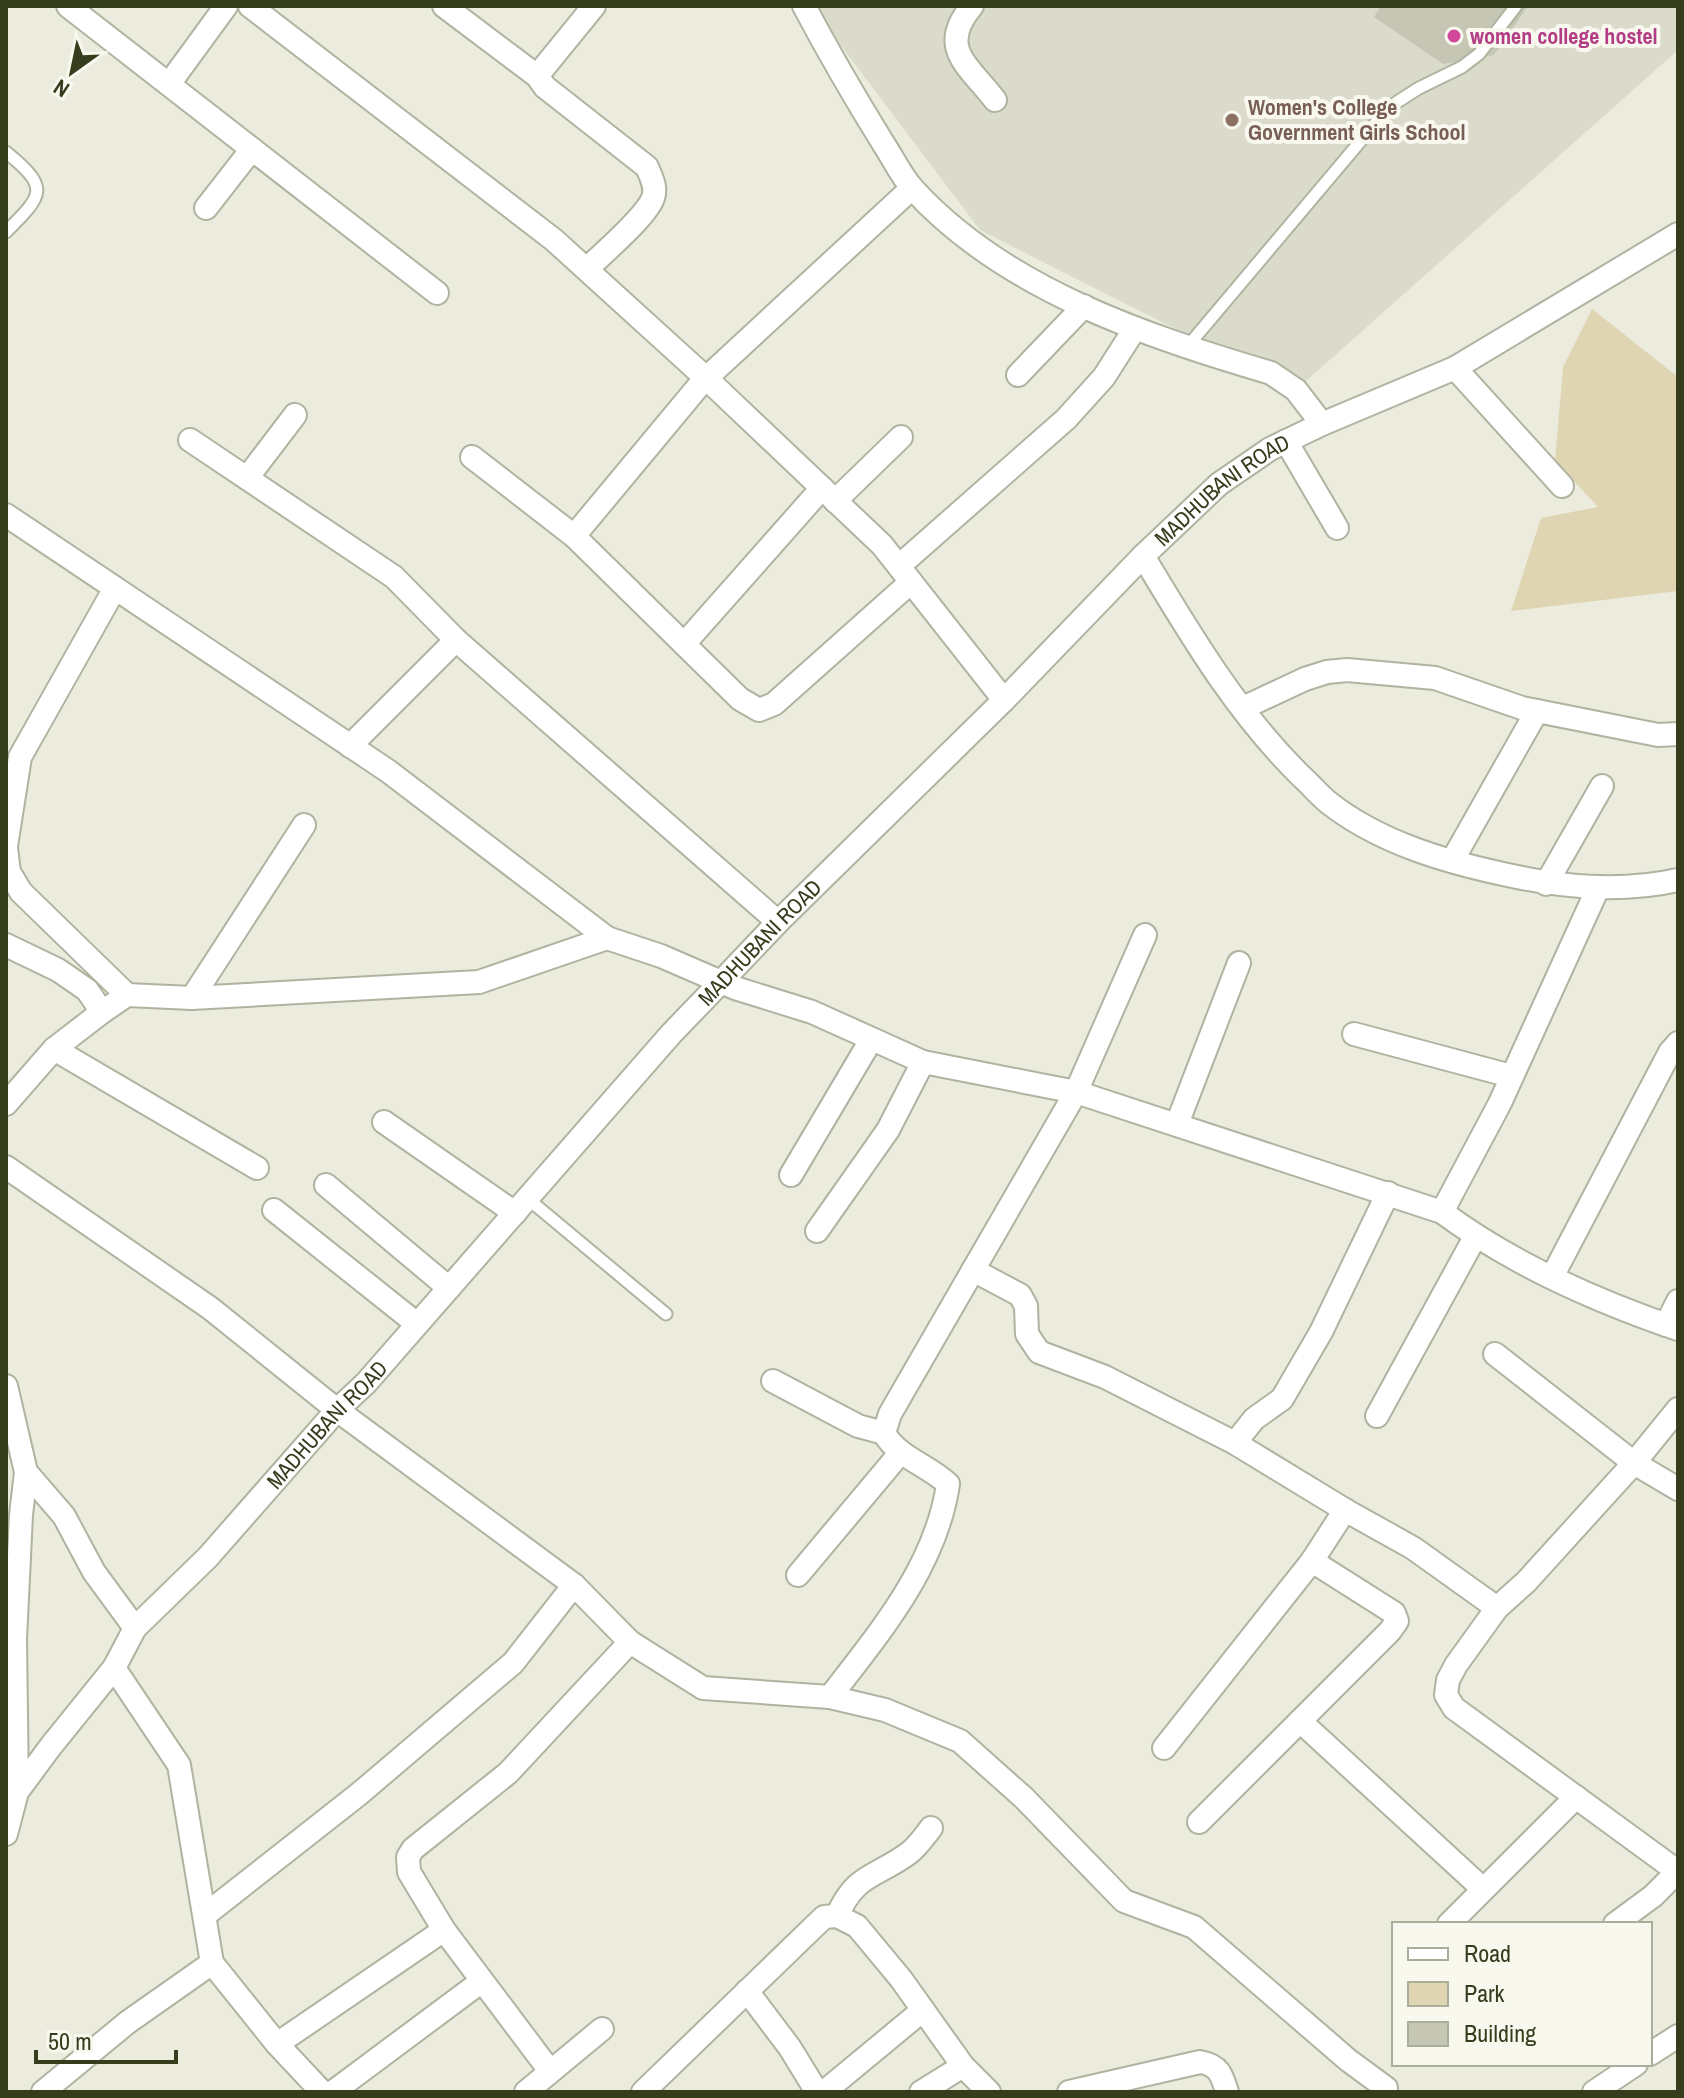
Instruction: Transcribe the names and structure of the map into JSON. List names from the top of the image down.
{
  "streets": {
    "street": ["MADHUBANI ROAD"]
  },
  "places": ["women college hostel", "Women's College Government Girls School"],
  "legend": ["Road", "Park", "Building"],
  "scale_bar": "50 m",
  "north": "bottom left"
}
